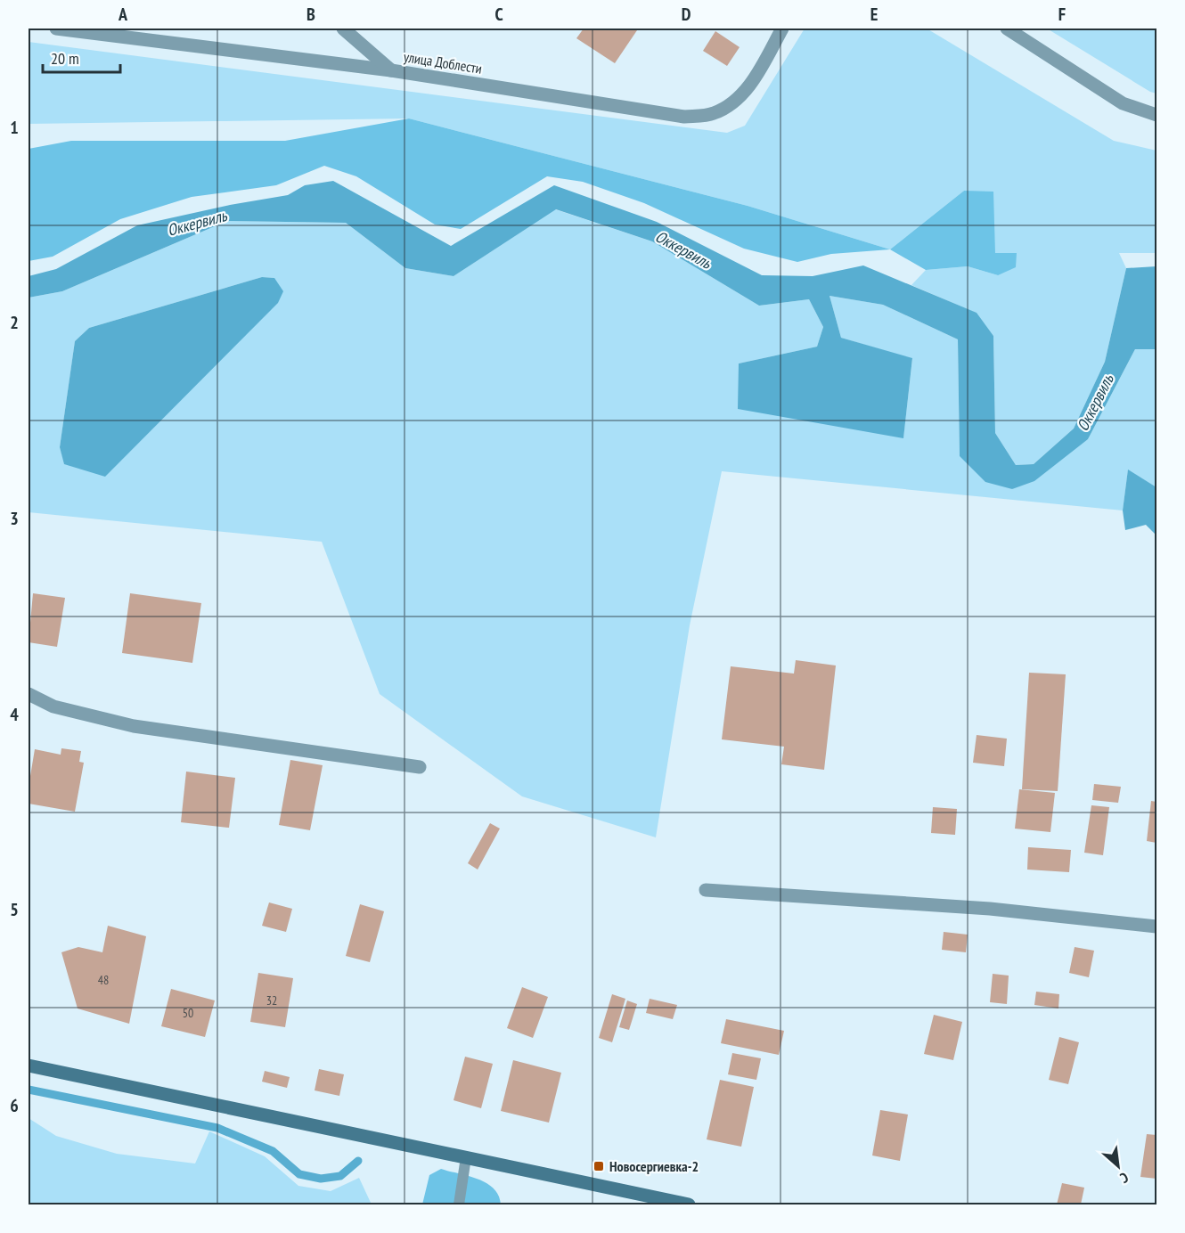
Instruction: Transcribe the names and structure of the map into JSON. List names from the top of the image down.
{
  "streets": {
    "street": ["улица Доблести"]
  },
  "water": ["Оккервиль"],
  "places": {
    "transit": ["Новосергиевка-2"]
  },
  "house_numbers": ["48", "32", "50"],
  "scale_bar": "20 m",
  "north": "bottom right",
  "grid": {
    "columns": [
      "A",
      "B",
      "C",
      "D",
      "E",
      "F"
    ],
    "rows": [
      "1",
      "2",
      "3",
      "4",
      "5",
      "6"
    ]
  }
}
